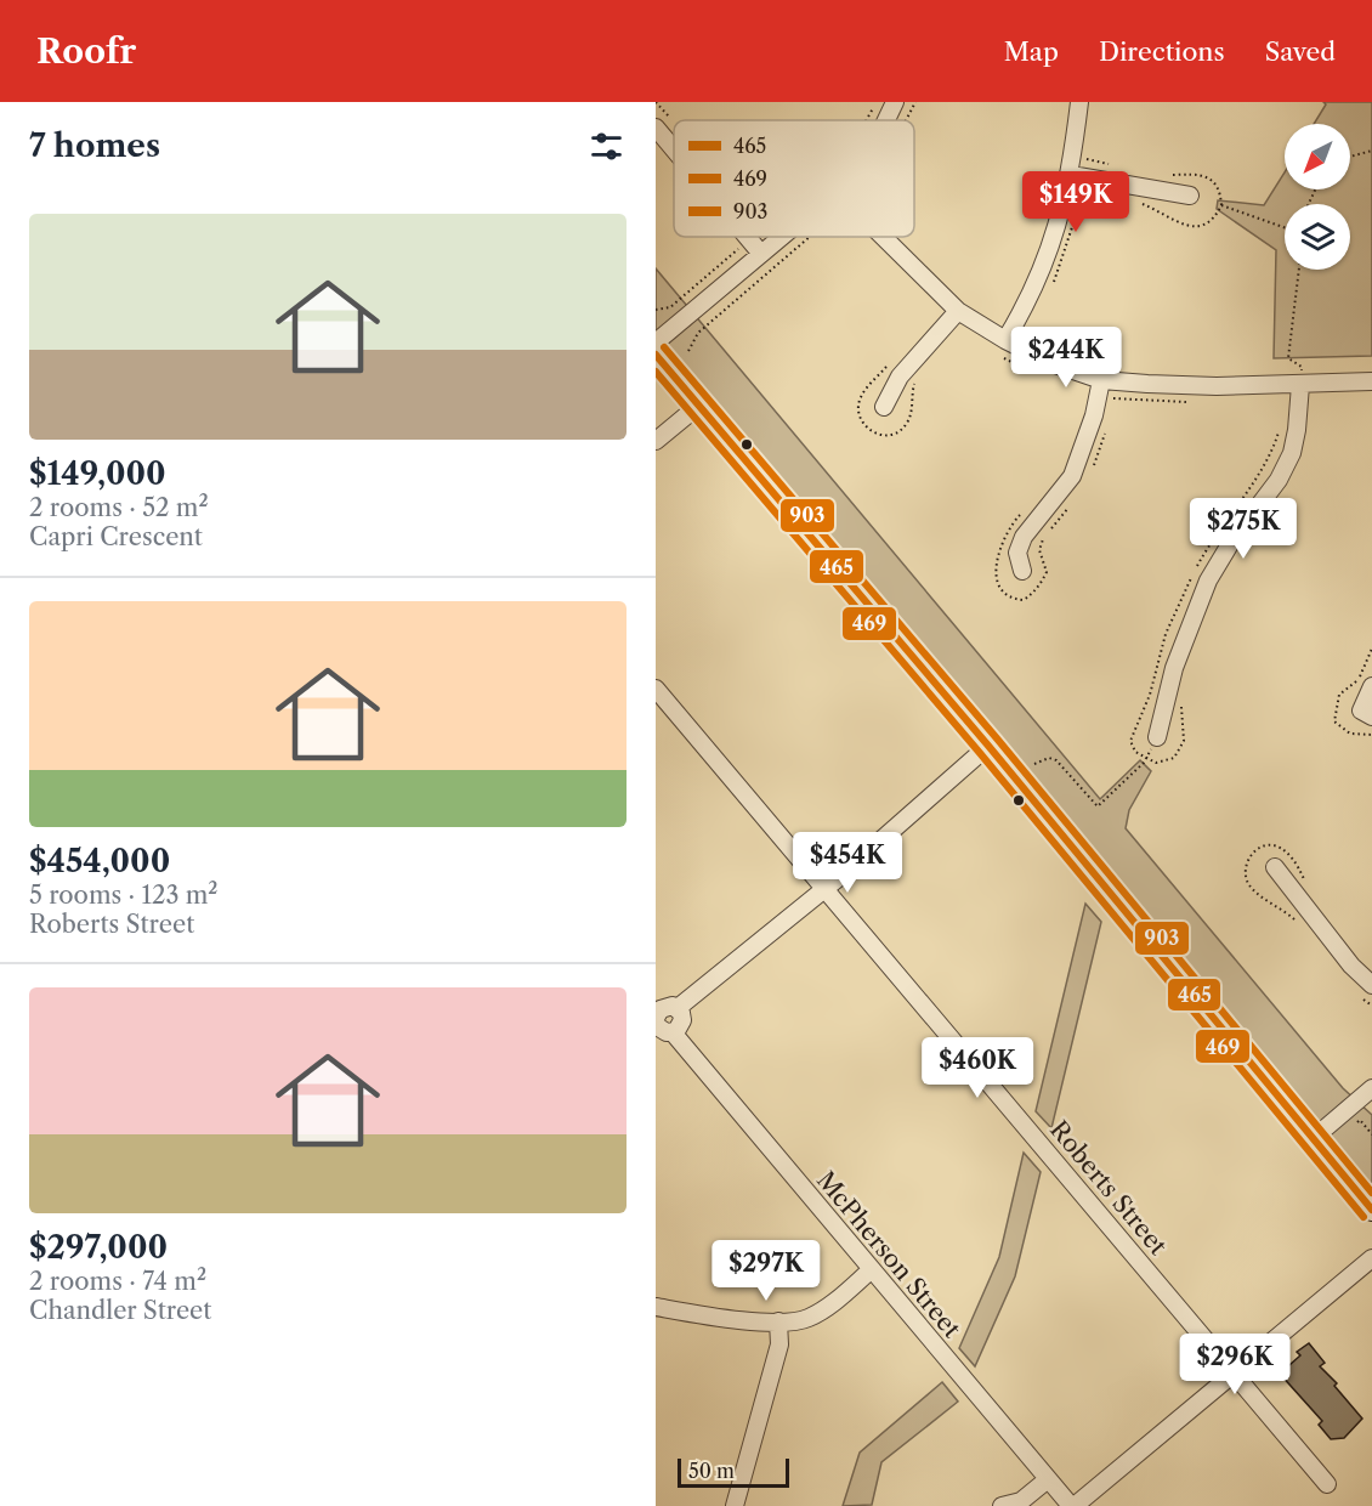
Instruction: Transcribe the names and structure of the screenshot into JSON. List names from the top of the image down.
{
  "streets": {
    "street": ["Roberts Street", "McPherson Street"]
  },
  "lines": ["transit line 903", "transit line 465", "transit line 469"],
  "legend": ["465", "469", "903"],
  "scale_bar": "50 m",
  "north": "bottom left",
  "page": {
    "header": "Roofr",
    "nav": ["Map", "Directions", "Saved"],
    "heading": "7 homes",
    "price": [
      "$149K",
      "$244K",
      "$275K",
      "$454K",
      "$460K",
      "$297K",
      "$296K"
    ],
    "list": [
      {
        "name": "$149,000",
        "note": "2 rooms · 52 m² · Capri Crescent"
      },
      {
        "name": "$454,000",
        "note": "5 rooms · 123 m² · Roberts Street"
      },
      {
        "name": "$297,000",
        "note": "2 rooms · 74 m² · Chandler Street"
      }
    ],
    "scale": "50 m"
  }
}
